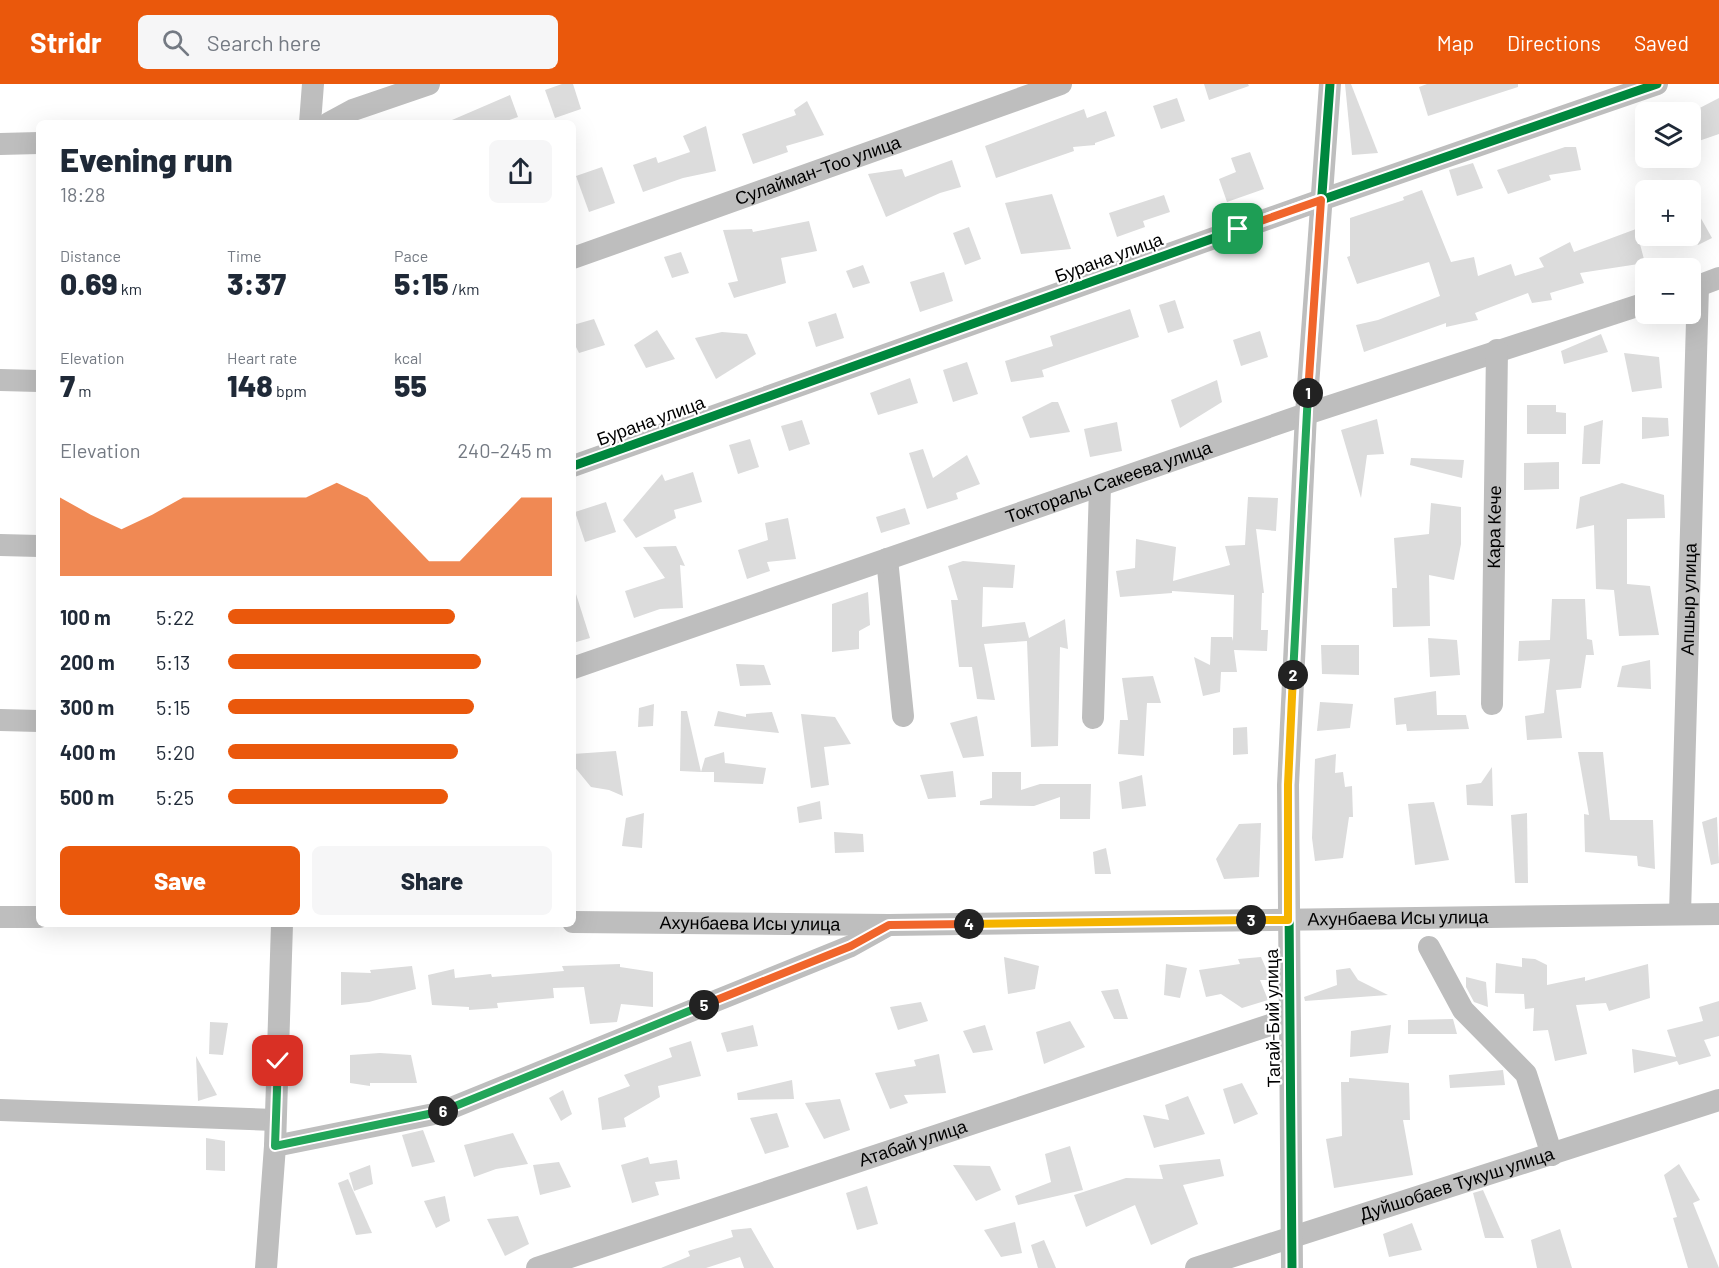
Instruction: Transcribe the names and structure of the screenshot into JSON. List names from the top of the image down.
{
  "streets": {
    "street": [
      "Сулайман-Тоо улица",
      "Бурана улица",
      "Токторалы Сакеева улица",
      "Кара Кече",
      "Апшыр улица",
      "Ахунбаева Исы улица",
      "Тагай-Бий улица",
      "Атабай улица",
      "Дуйшобаев Тукуш улица"
    ]
  },
  "crossings": [
    ["Бурана улица", "Тагай-Бий улица"],
    ["Токторалы Сакеева улица", "Кара Кече"],
    ["Токторалы Сакеева улица", "Тагай-Бий улица"],
    ["Апшыр улица", "Ахунбаева Исы улица"],
    ["Ахунбаева Исы улица", "Тагай-Бий улица"],
    ["Тагай-Бий улица", "Атабай улица"],
    ["Тагай-Бий улица", "Дуйшобаев Тукуш улица"]
  ],
  "page": {
    "header": "Stridr",
    "search": "Search here",
    "nav": ["Map", "Directions", "Saved"],
    "map_buttons": ["+", "−"],
    "heading": ["Evening run", "18:28"],
    "stats": [
      ["Distance", "0.69 km"],
      ["Time", "3:37"],
      ["Pace", "5:15 /km"],
      ["Elevation", "7 m"],
      ["Heart rate", "148 bpm"],
      ["kcal", "55"]
    ],
    "pins": [
      "1",
      "2",
      "3",
      "4",
      "5",
      "6"
    ],
    "chart": ["Elevation", "240–245 m"],
    "list": [
      {
        "name": "100 m",
        "note": "5:22"
      },
      {
        "name": "200 m",
        "note": "5:13"
      },
      {
        "name": "300 m",
        "note": "5:15"
      },
      {
        "name": "400 m",
        "note": "5:20"
      },
      {
        "name": "500 m",
        "note": "5:25"
      }
    ],
    "buttons": ["Save", "Share"]
  }
}
